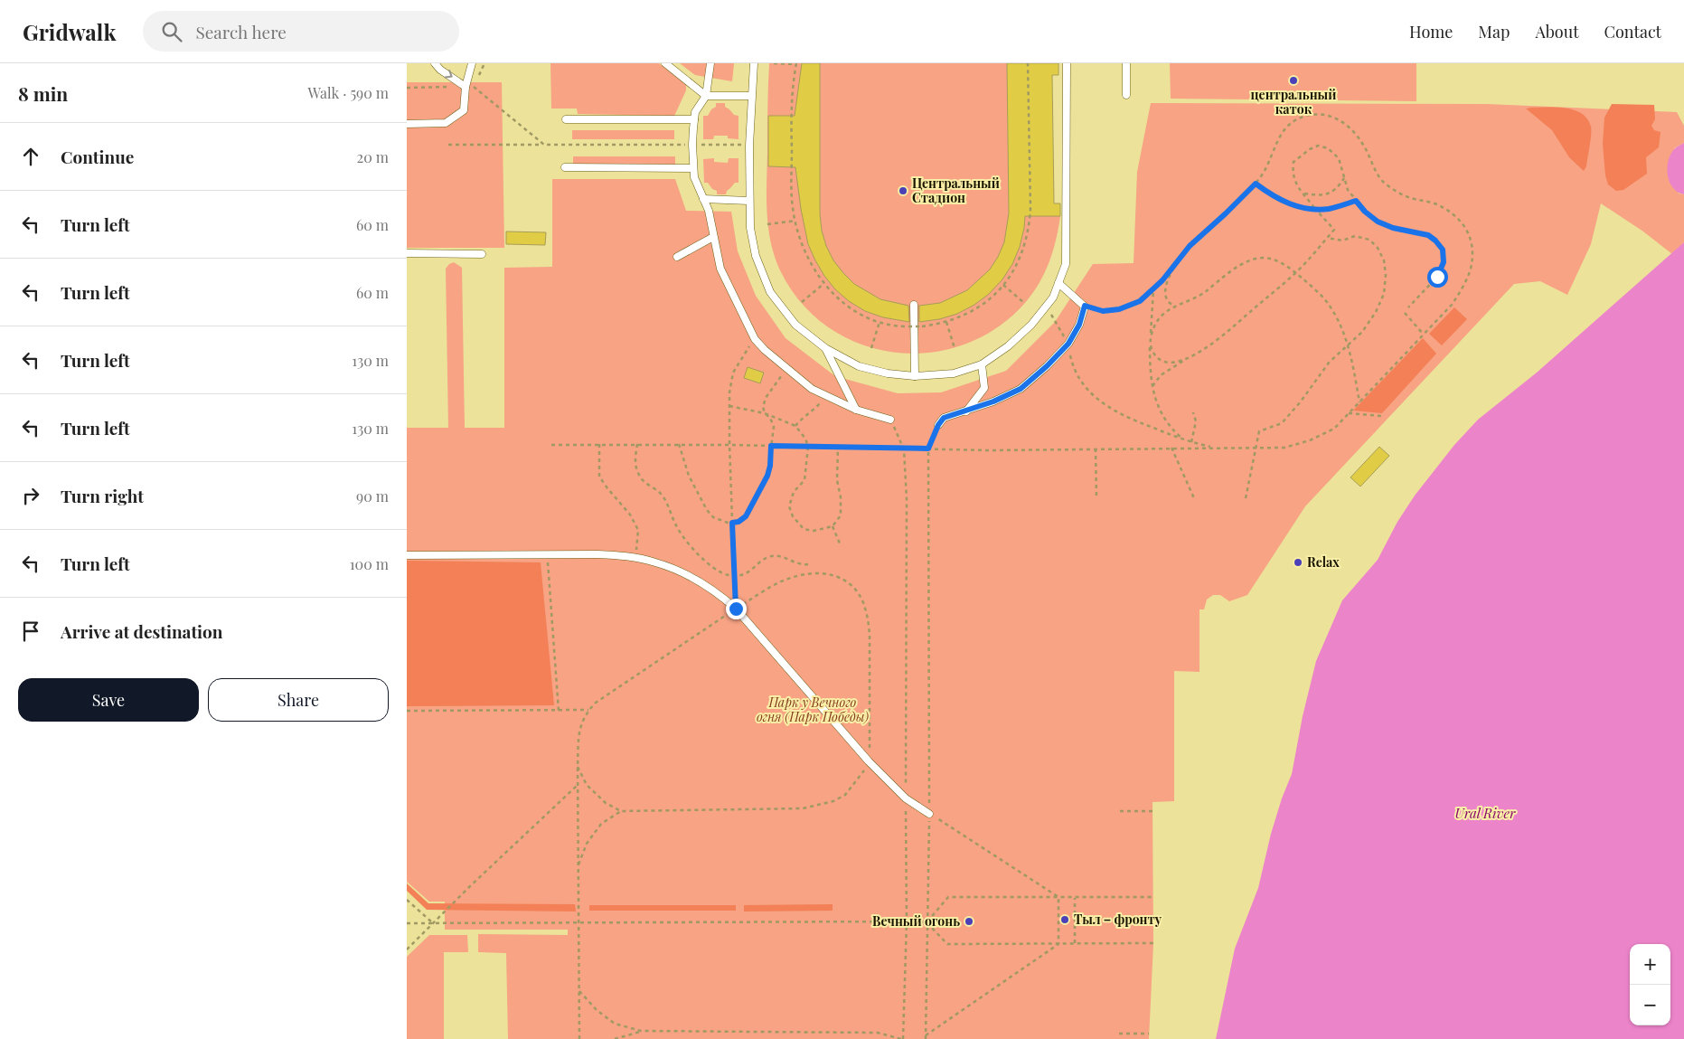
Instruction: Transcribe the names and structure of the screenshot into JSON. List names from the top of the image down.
{
  "water": ["Ural River"],
  "parks": ["Парк у Вечного огня (Парк Победы)"],
  "places": [
    "центральный каток",
    "Центральный Стадион",
    "Relax",
    "Тыл – фронту",
    "Вечный огонь"
  ],
  "page": {
    "header": "Gridwalk",
    "search": "Search here",
    "nav": [
      "Home",
      "Map",
      "About",
      "Contact"
    ],
    "heading": ["8 min", "Walk · 590 m"],
    "list": [
      ["Continue", "20 m"],
      ["Turn left", "60 m"],
      ["Turn left", "60 m"],
      ["Turn left", "130 m"],
      ["Turn left", "130 m"],
      ["Turn right", "90 m"],
      ["Turn left", "100 m"],
      "Arrive at destination"
    ],
    "buttons": ["Save", "Share"],
    "map_buttons": ["+", "−"]
  }
}
